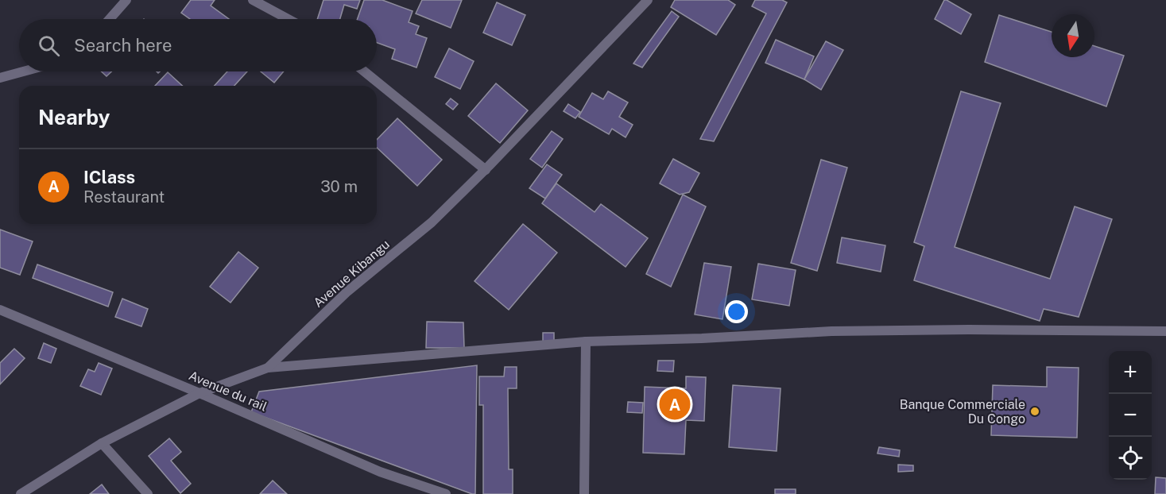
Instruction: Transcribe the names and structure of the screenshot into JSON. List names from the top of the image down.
{
  "streets": {
    "street": ["Avenue Kibangu", "Avenue du rail"]
  },
  "crossings": [
    ["Avenue Kibangu", "Avenue du rail"]
  ],
  "places": ["Banque Commerciale Du Congo"],
  "north": "bottom",
  "page": {
    "search": "Search here",
    "heading": "Nearby",
    "list": [
      {
        "mark": "A",
        "name": "IClass",
        "note": "Restaurant",
        "value": "30 m"
      }
    ],
    "map_buttons": ["+", "−"],
    "pins": "A"
  }
}
